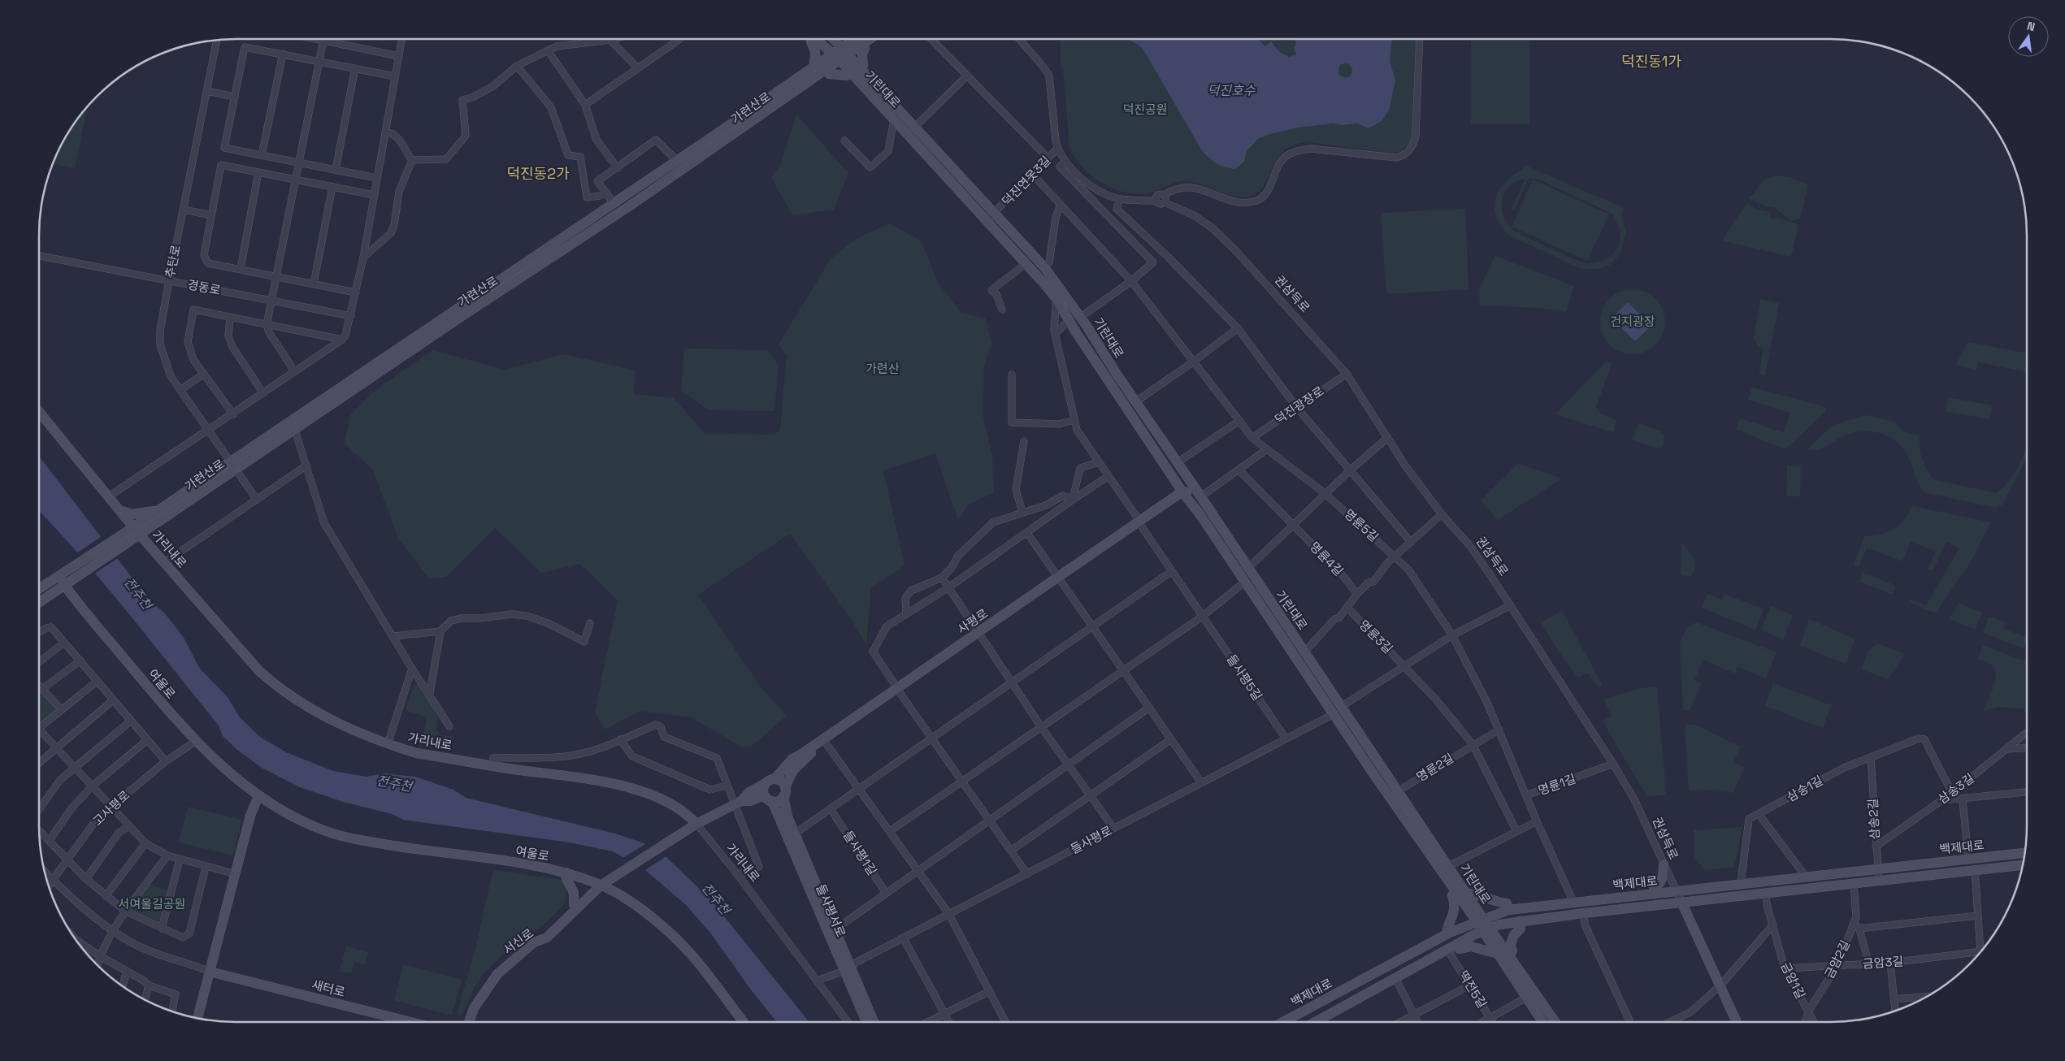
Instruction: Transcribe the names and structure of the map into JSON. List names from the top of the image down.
{
  "streets": {
    "street": [
      "기린대로",
      "가련산로",
      "덕진연못3길",
      "추탄로",
      "경동로",
      "권삼득로",
      "덕진광장로",
      "명륜5길",
      "가리내로",
      "명륜4길",
      "사평로",
      "명륜3길",
      "들사평5길",
      "여울로",
      "명륜2길",
      "명륜1길",
      "삼송1길",
      "삼송3길",
      "고사평로",
      "삼송2길",
      "들사평로",
      "백제대로",
      "들사평1길",
      "들사평서로",
      "서신로",
      "금암2길",
      "금암3길",
      "금암1길",
      "새터로",
      "떡전5길"
    ]
  },
  "crossings": [
    ["기린대로", "가련산로"],
    ["기린대로", "덕진연못3길"],
    ["기린대로", "사평로"],
    ["기린대로", "명륜3길"],
    ["기린대로", "들사평5길"],
    ["기린대로", "명륜2길"],
    ["기린대로", "들사평로"],
    ["기린대로", "백제대로"],
    ["가련산로", "추탄로"],
    ["가련산로", "가리내로"],
    ["가련산로", "여울로"],
    ["덕진연못3길", "권삼득로"],
    ["추탄로", "경동로"],
    ["권삼득로", "덕진광장로"],
    ["권삼득로", "명륜3길"],
    ["권삼득로", "명륜1길"],
    ["권삼득로", "백제대로"],
    ["가리내로", "사평로"],
    ["가리내로", "들사평로"],
    ["사평로", "들사평5길"],
    ["사평로", "들사평서로"],
    ["사평로", "서신로"],
    ["명륜3길", "명륜2길"],
    ["명륜3길", "들사평로"],
    ["들사평5길", "들사평로"],
    ["여울로", "고사평로"],
    ["여울로", "서신로"],
    ["명륜1길", "백제대로"],
    ["삼송1길", "삼송3길"],
    ["삼송1길", "삼송2길"],
    ["삼송1길", "백제대로"],
    ["삼송3길", "삼송2길"],
    ["고사평로", "새터로"],
    ["삼송2길", "백제대로"],
    ["들사평로", "들사평서로"],
    ["백제대로", "금암2길"],
    ["백제대로", "금암1길"],
    ["백제대로", "떡전5길"],
    ["금암2길", "금암3길"],
    ["금암2길", "금암1길"],
    ["금암3길", "금암1길"]
  ],
  "districts": ["덕진동1가", "덕진동2가"],
  "water": ["덕진호수", "전주천"],
  "parks": [
    "덕진공원",
    "건지광장",
    "가련산",
    "서여울길공원"
  ],
  "north": "top"
}
